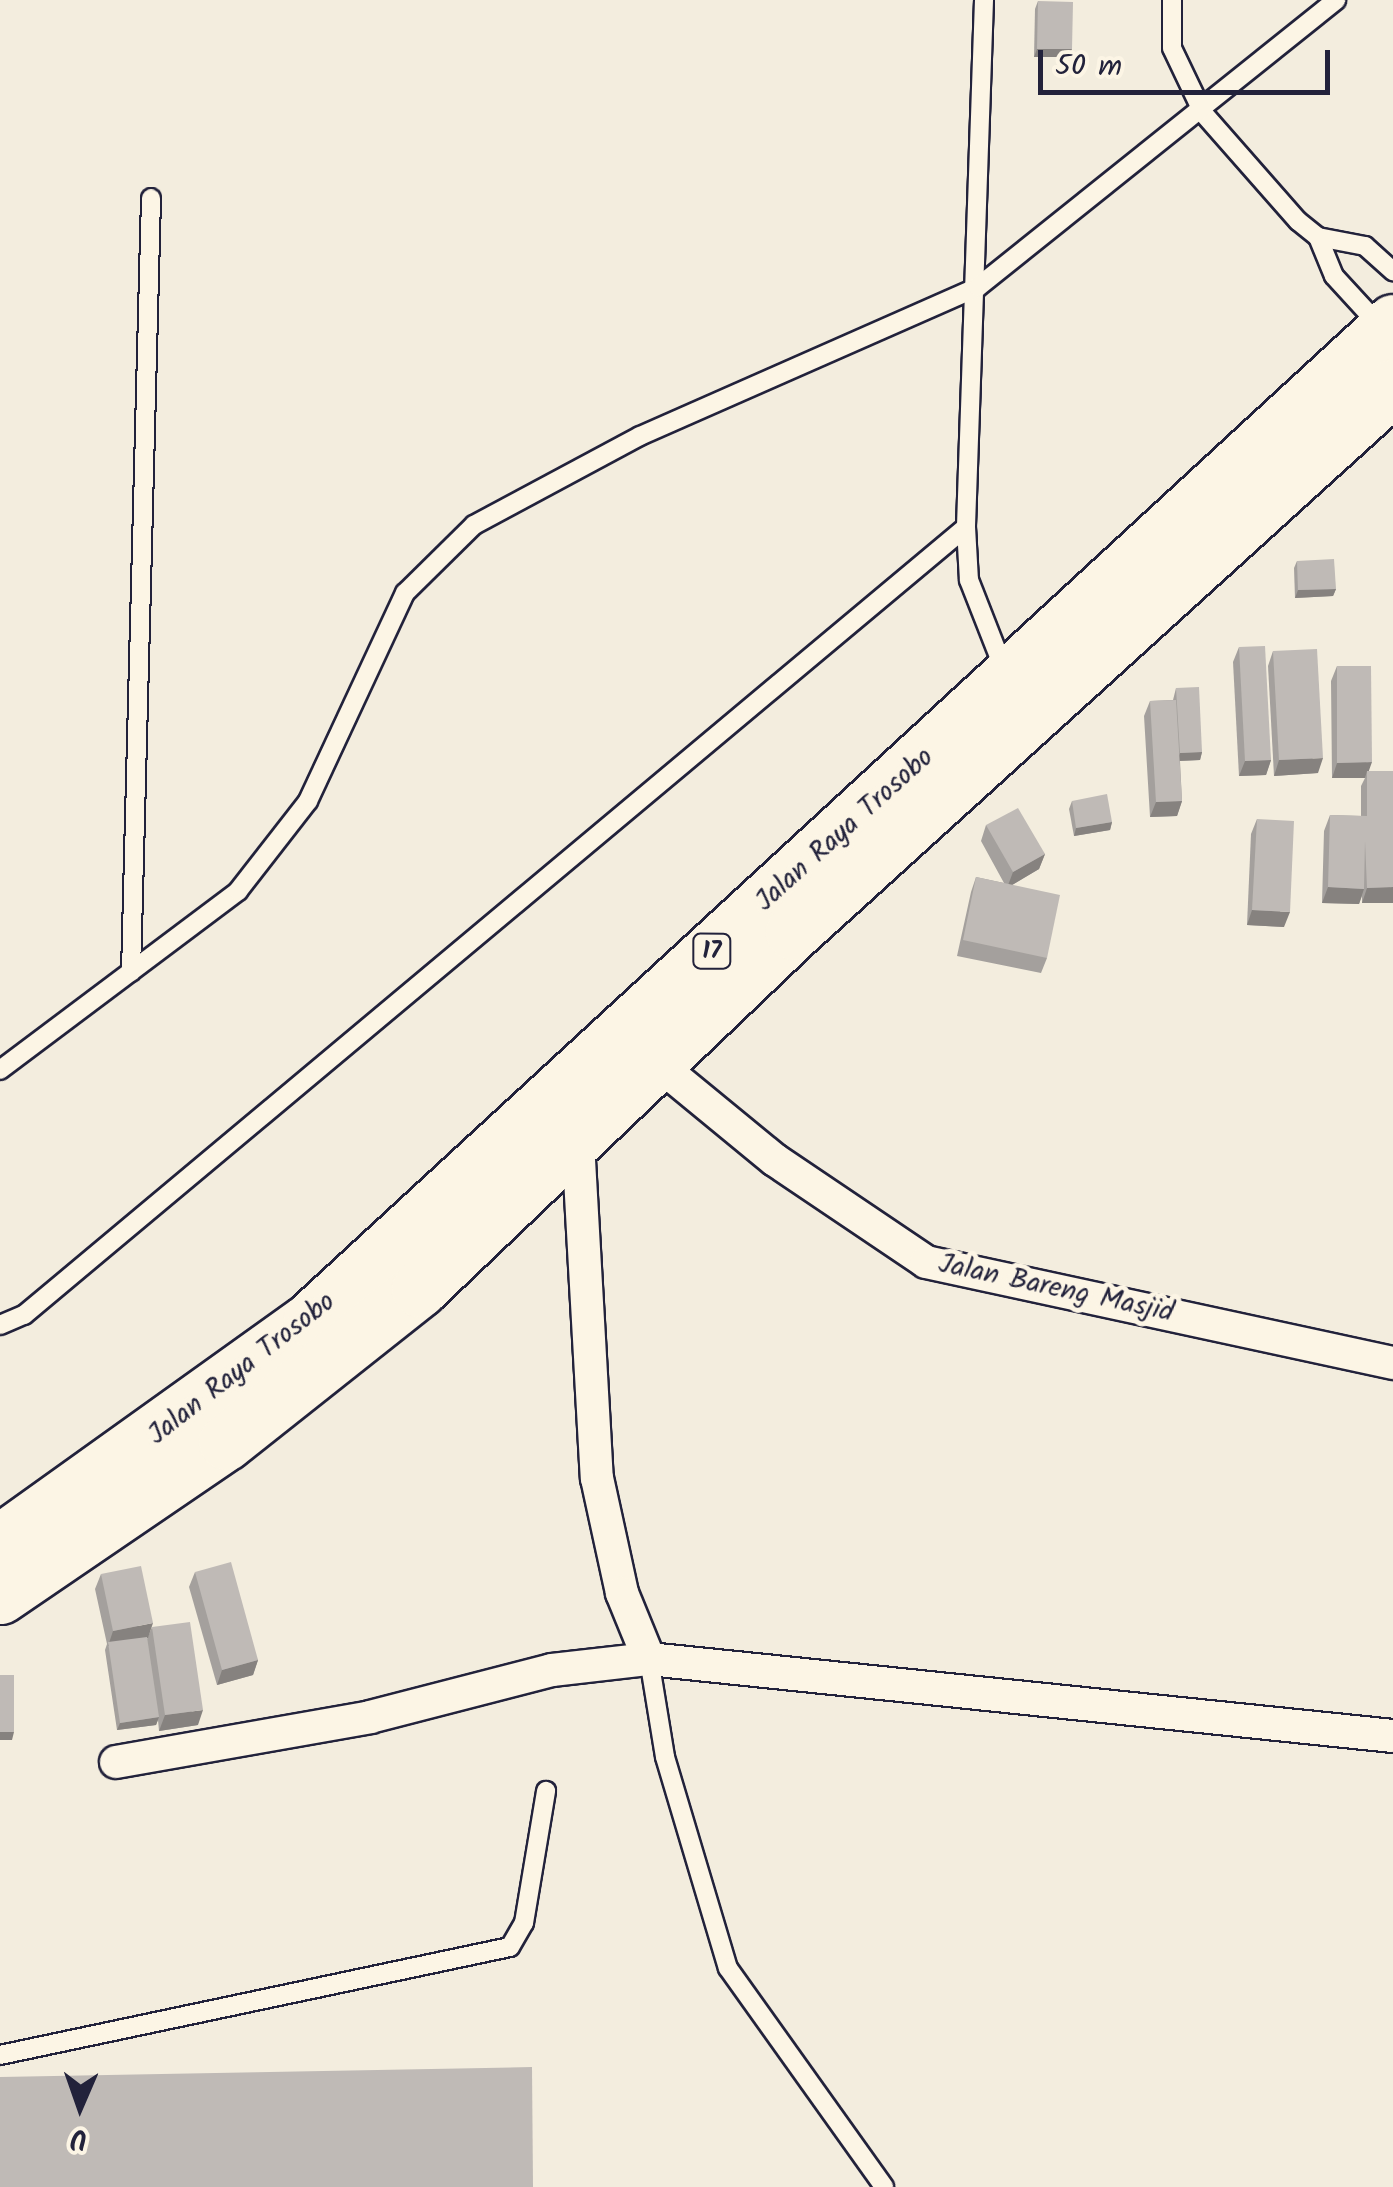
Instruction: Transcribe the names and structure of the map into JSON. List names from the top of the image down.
{
  "streets": {
    "highway": ["Jalan Raya Trosobo", "17"],
    "street": ["Jalan Bareng Masjid"]
  },
  "crossings": [
    ["Jalan Raya Trosobo", "Jalan Bareng Masjid"]
  ],
  "scale_bar": "50 m",
  "north": "bottom"
}
